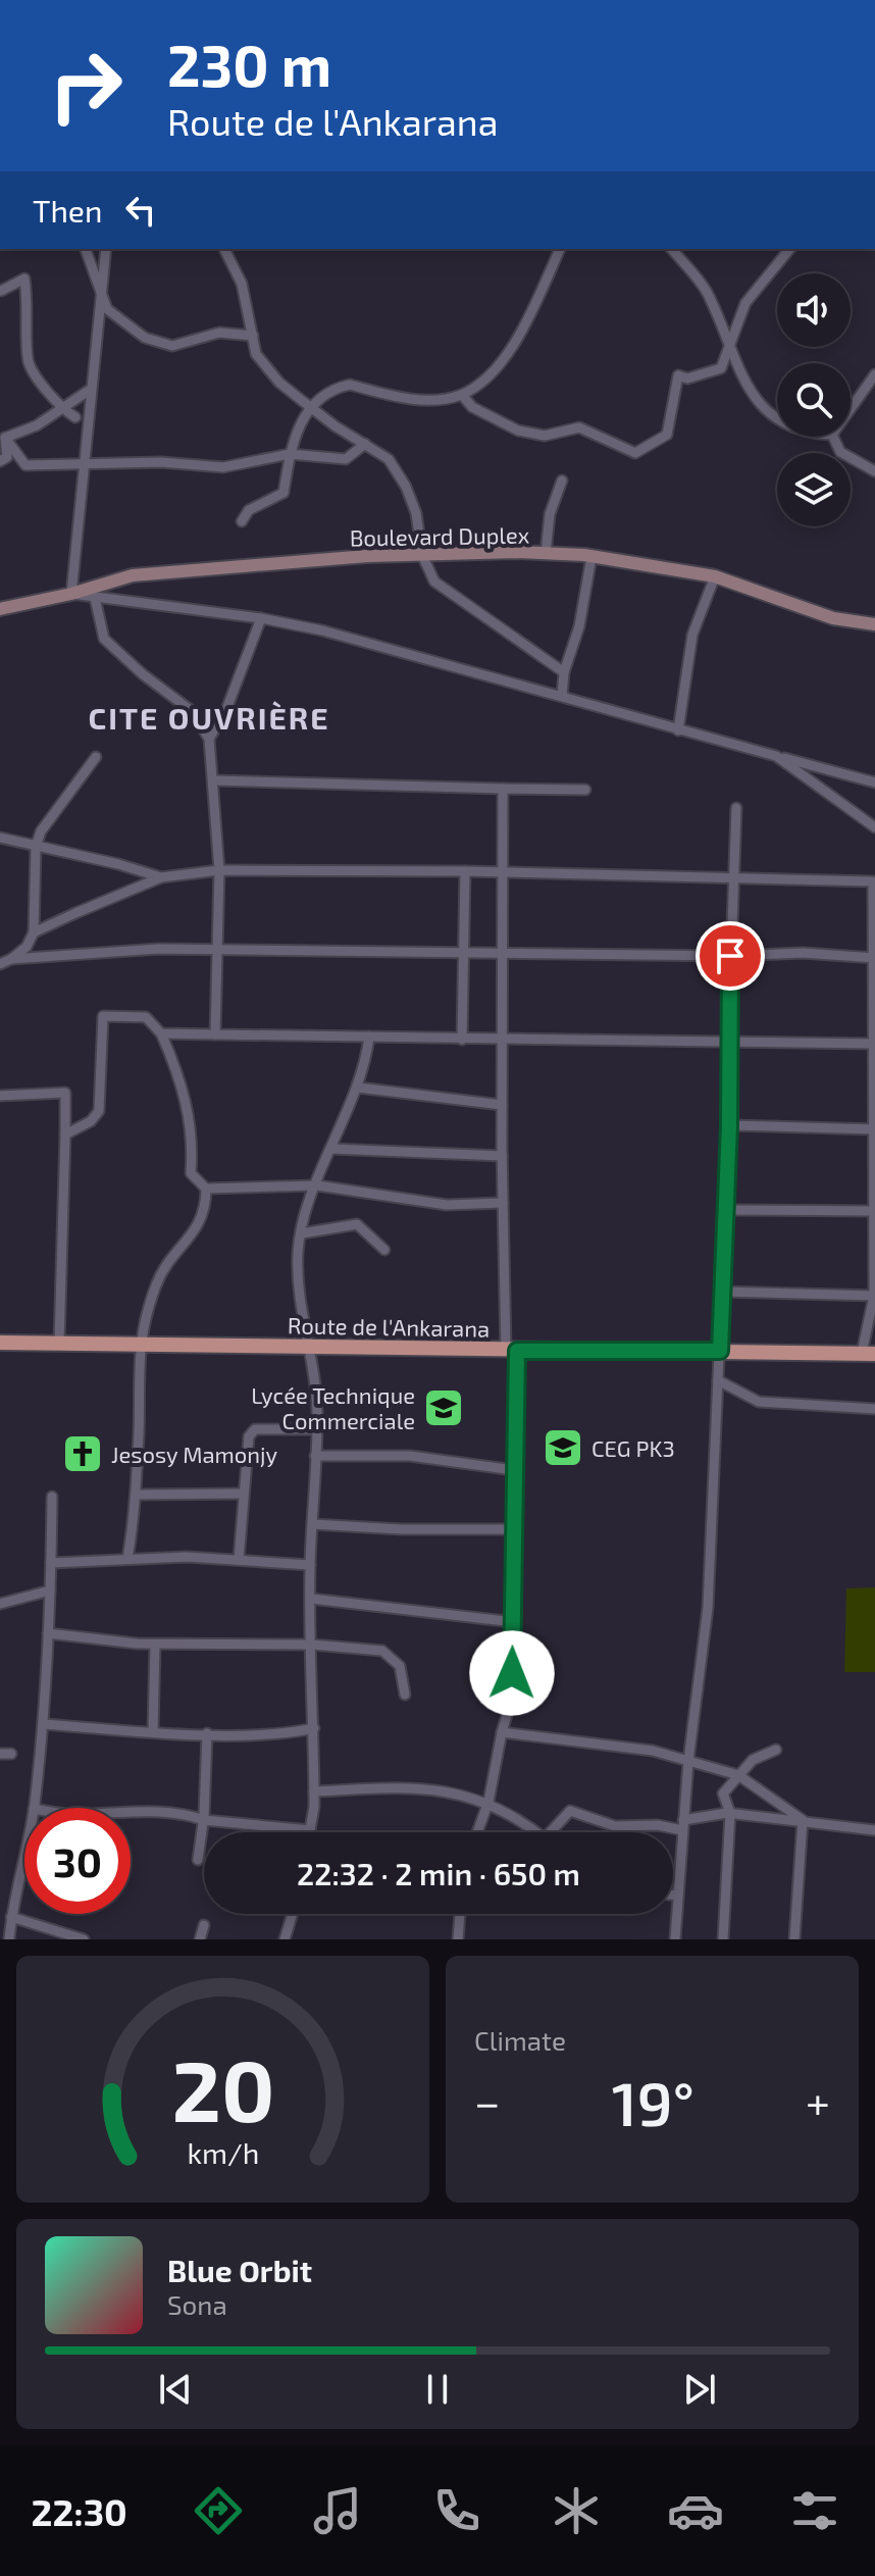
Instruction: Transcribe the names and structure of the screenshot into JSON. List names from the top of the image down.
{
  "streets": {
    "main road": ["Route de l'Ankarana"],
    "street": ["Boulevard Duplex"]
  },
  "districts": ["CITE OUVRIÈRE"],
  "places": {
    "school or university": ["Lycée Technique Commerciale", "CEG PK3"],
    "church": ["Jesosy Mamonjy"]
  },
  "page": {
    "turn": ["230 m", "Route de l'Ankarana"],
    "then": "Then",
    "limit": "30",
    "trip": "22:32 · 2 min · 650 m",
    "tile": "Climate",
    "heat": ["−", "19°", "+"],
    "song": ["Blue Orbit", "Sona"],
    "tabs": "22:30",
    "gauge": ["20", "km/h"]
  }
}
